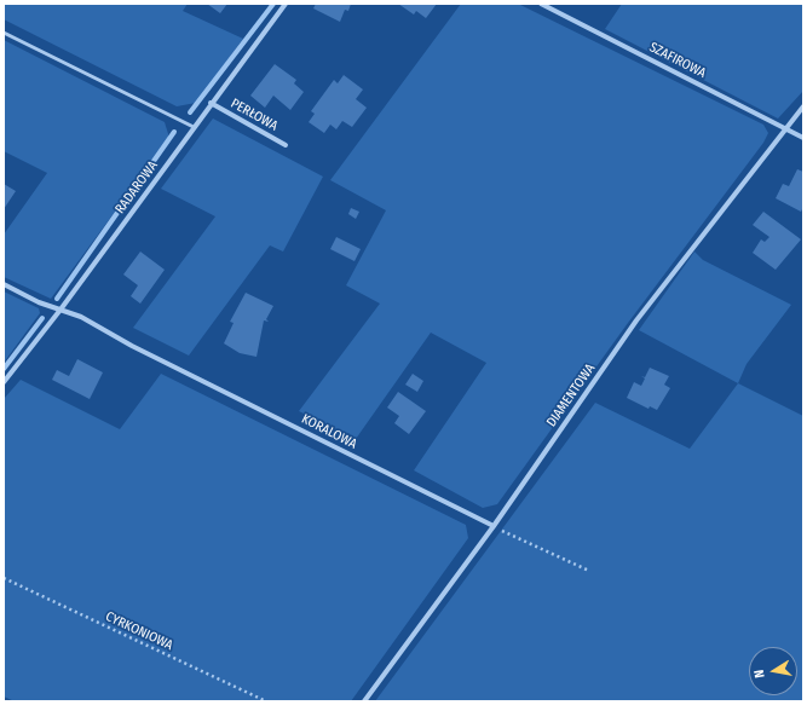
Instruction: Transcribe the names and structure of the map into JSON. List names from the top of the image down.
{
  "streets": {
    "street": [
      "SZAFIROWA",
      "PERŁOWA",
      "RADAROWA",
      "DIAMENTOWA",
      "KORALOWA"
    ],
    "path": ["CYRKONIOWA"]
  },
  "crossings": [
    ["SZAFIROWA", "DIAMENTOWA"],
    ["PERŁOWA", "RADAROWA"],
    ["RADAROWA", "KORALOWA"],
    ["DIAMENTOWA", "KORALOWA"]
  ],
  "north": "left"
}
